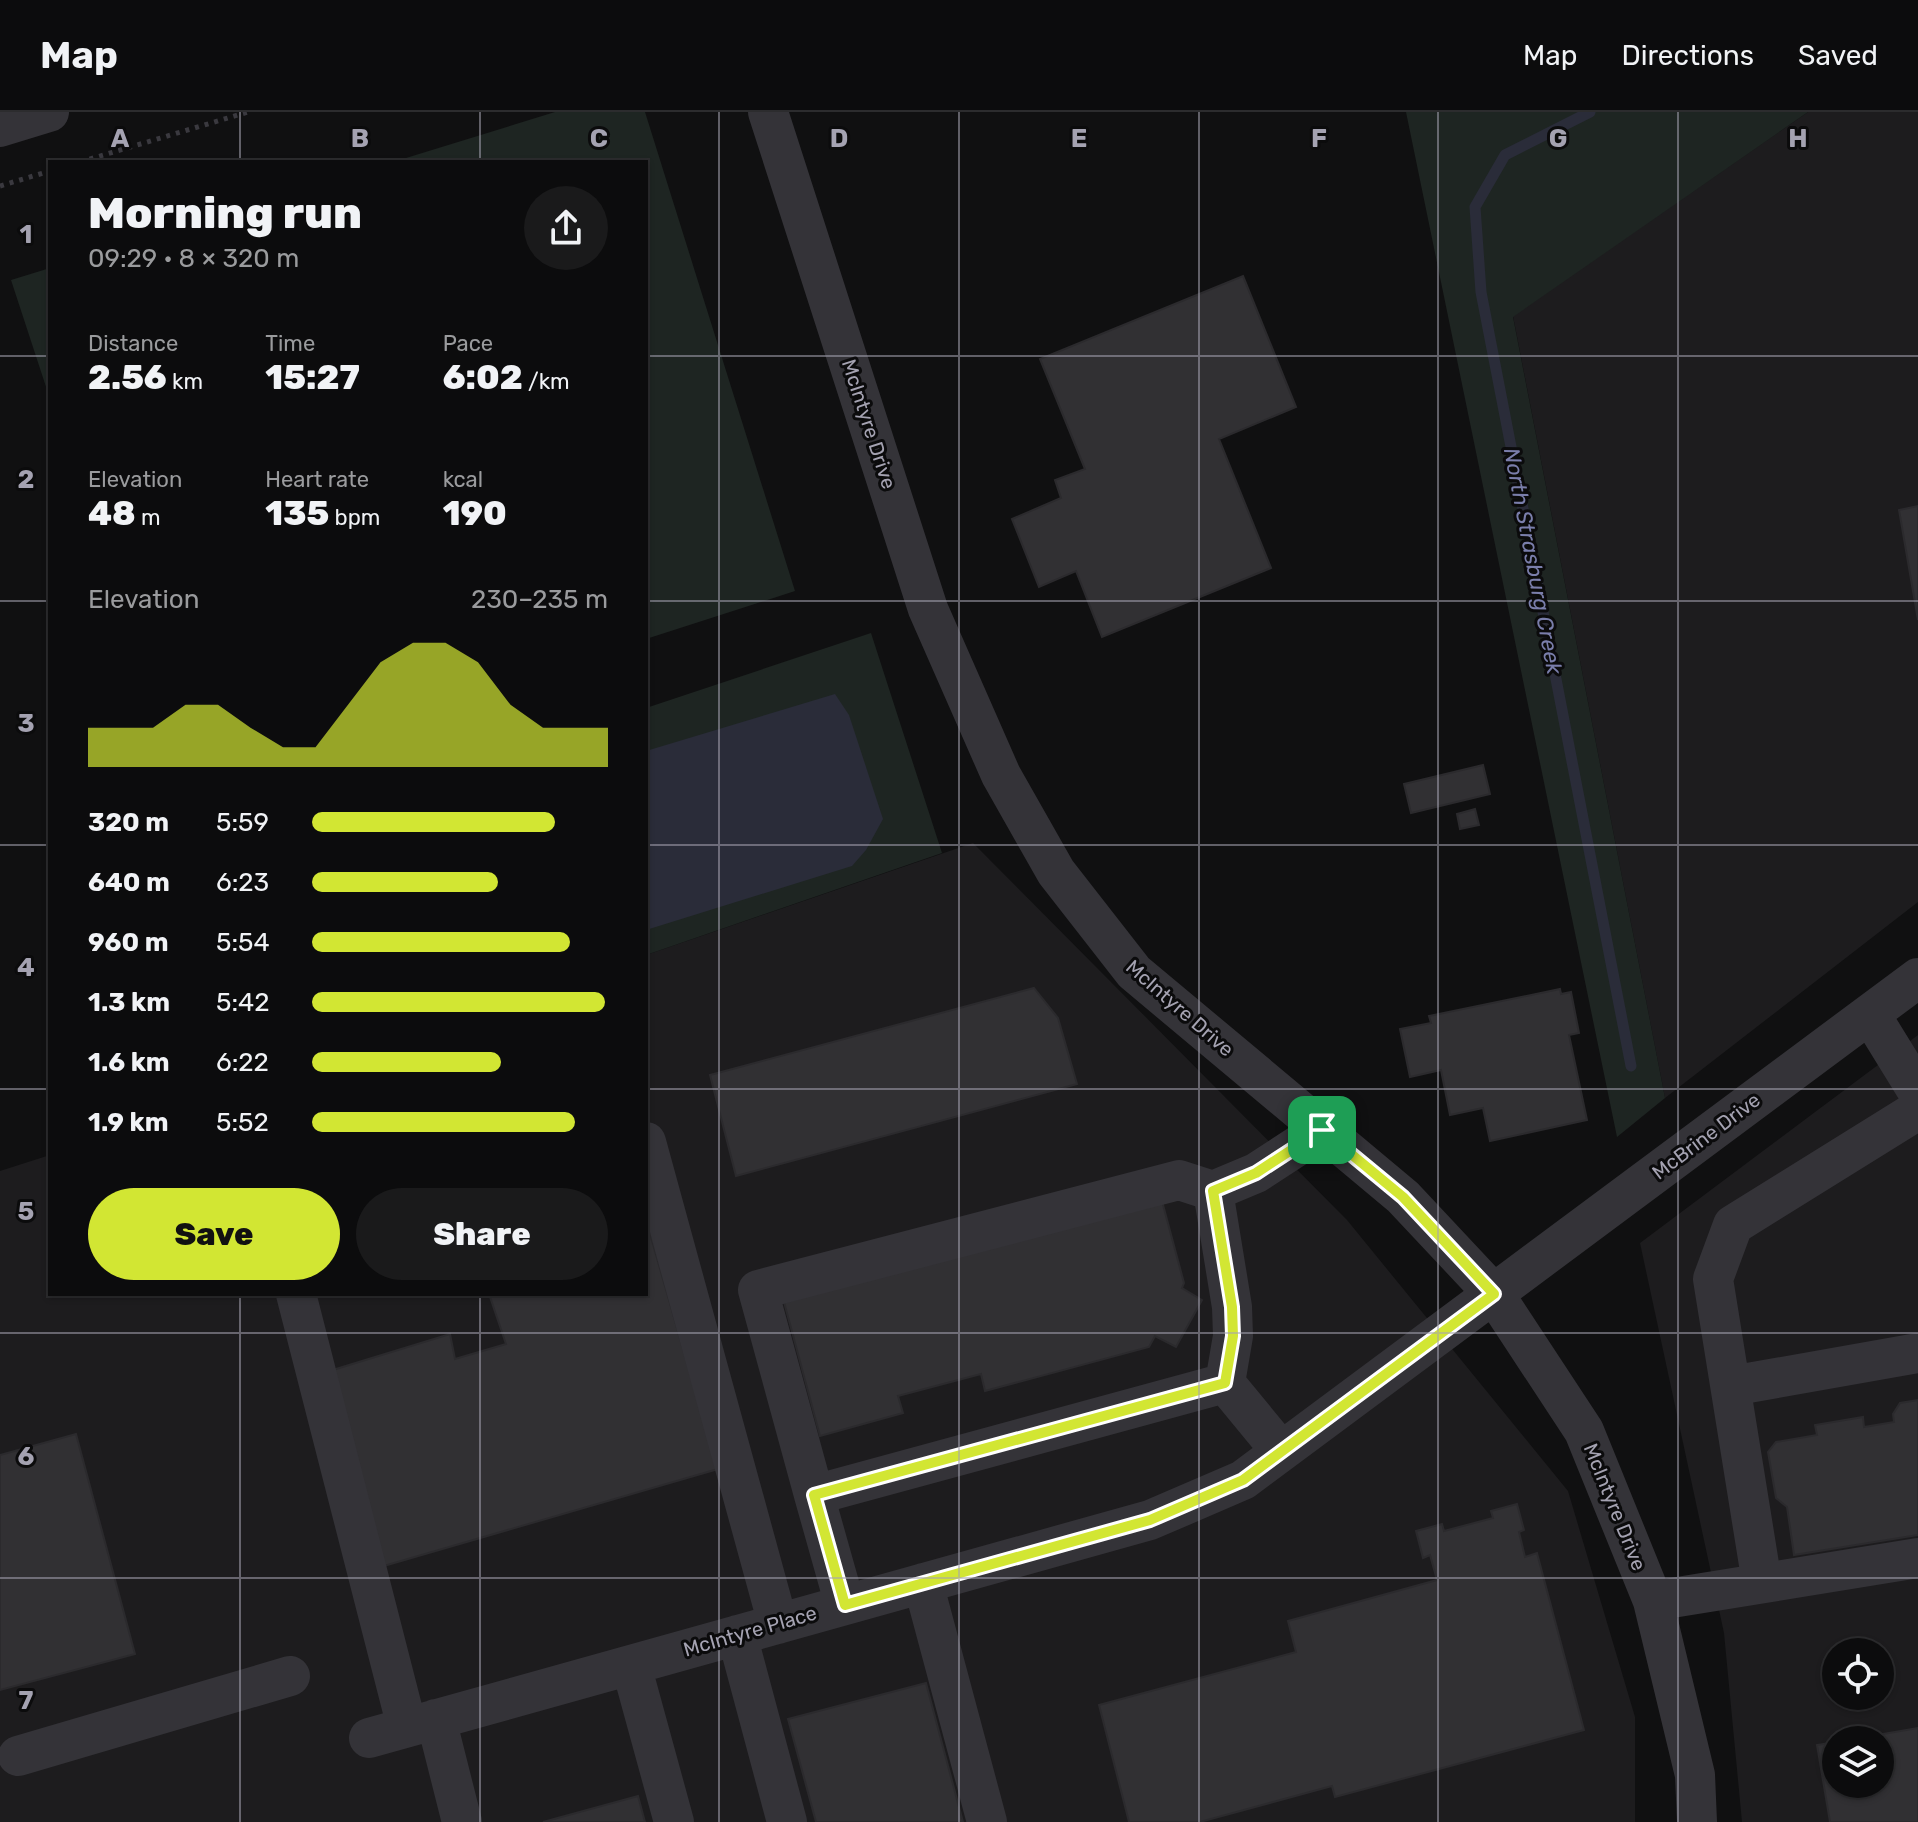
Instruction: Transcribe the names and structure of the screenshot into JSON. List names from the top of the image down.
{
  "streets": {
    "street": ["McIntyre Drive", "McBrine Drive", "McIntyre Place"]
  },
  "crossings": [
    ["McIntyre Drive", "McBrine Drive"],
    ["McIntyre Drive", "McIntyre Place"],
    ["McBrine Drive", "McIntyre Place"]
  ],
  "water": ["North Strasburg Creek"],
  "page": {
    "header": "Map",
    "nav": ["Map", "Directions", "Saved"],
    "heading": ["Morning run", "09:29 · 8 × 320 m"],
    "stats": [
      ["Distance", "2.56 km"],
      ["Time", "15:27"],
      ["Pace", "6:02 /km"],
      ["Elevation", "48 m"],
      ["Heart rate", "135 bpm"],
      ["kcal", "190"]
    ],
    "chart": ["Elevation", "230–235 m"],
    "list": [
      {
        "name": "320 m",
        "note": "5:59"
      },
      {
        "name": "640 m",
        "note": "6:23"
      },
      {
        "name": "960 m",
        "note": "5:54"
      },
      {
        "name": "1.3 km",
        "note": "5:42"
      },
      {
        "name": "1.6 km",
        "note": "6:22"
      },
      {
        "name": "1.9 km",
        "note": "5:52"
      }
    ],
    "buttons": ["Save", "Share"]
  },
  "grid": {
    "columns": [
      "A",
      "B",
      "C",
      "D",
      "E",
      "F",
      "G",
      "H"
    ],
    "rows": [
      "1",
      "2",
      "3",
      "4",
      "5",
      "6",
      "7"
    ]
  }
}
